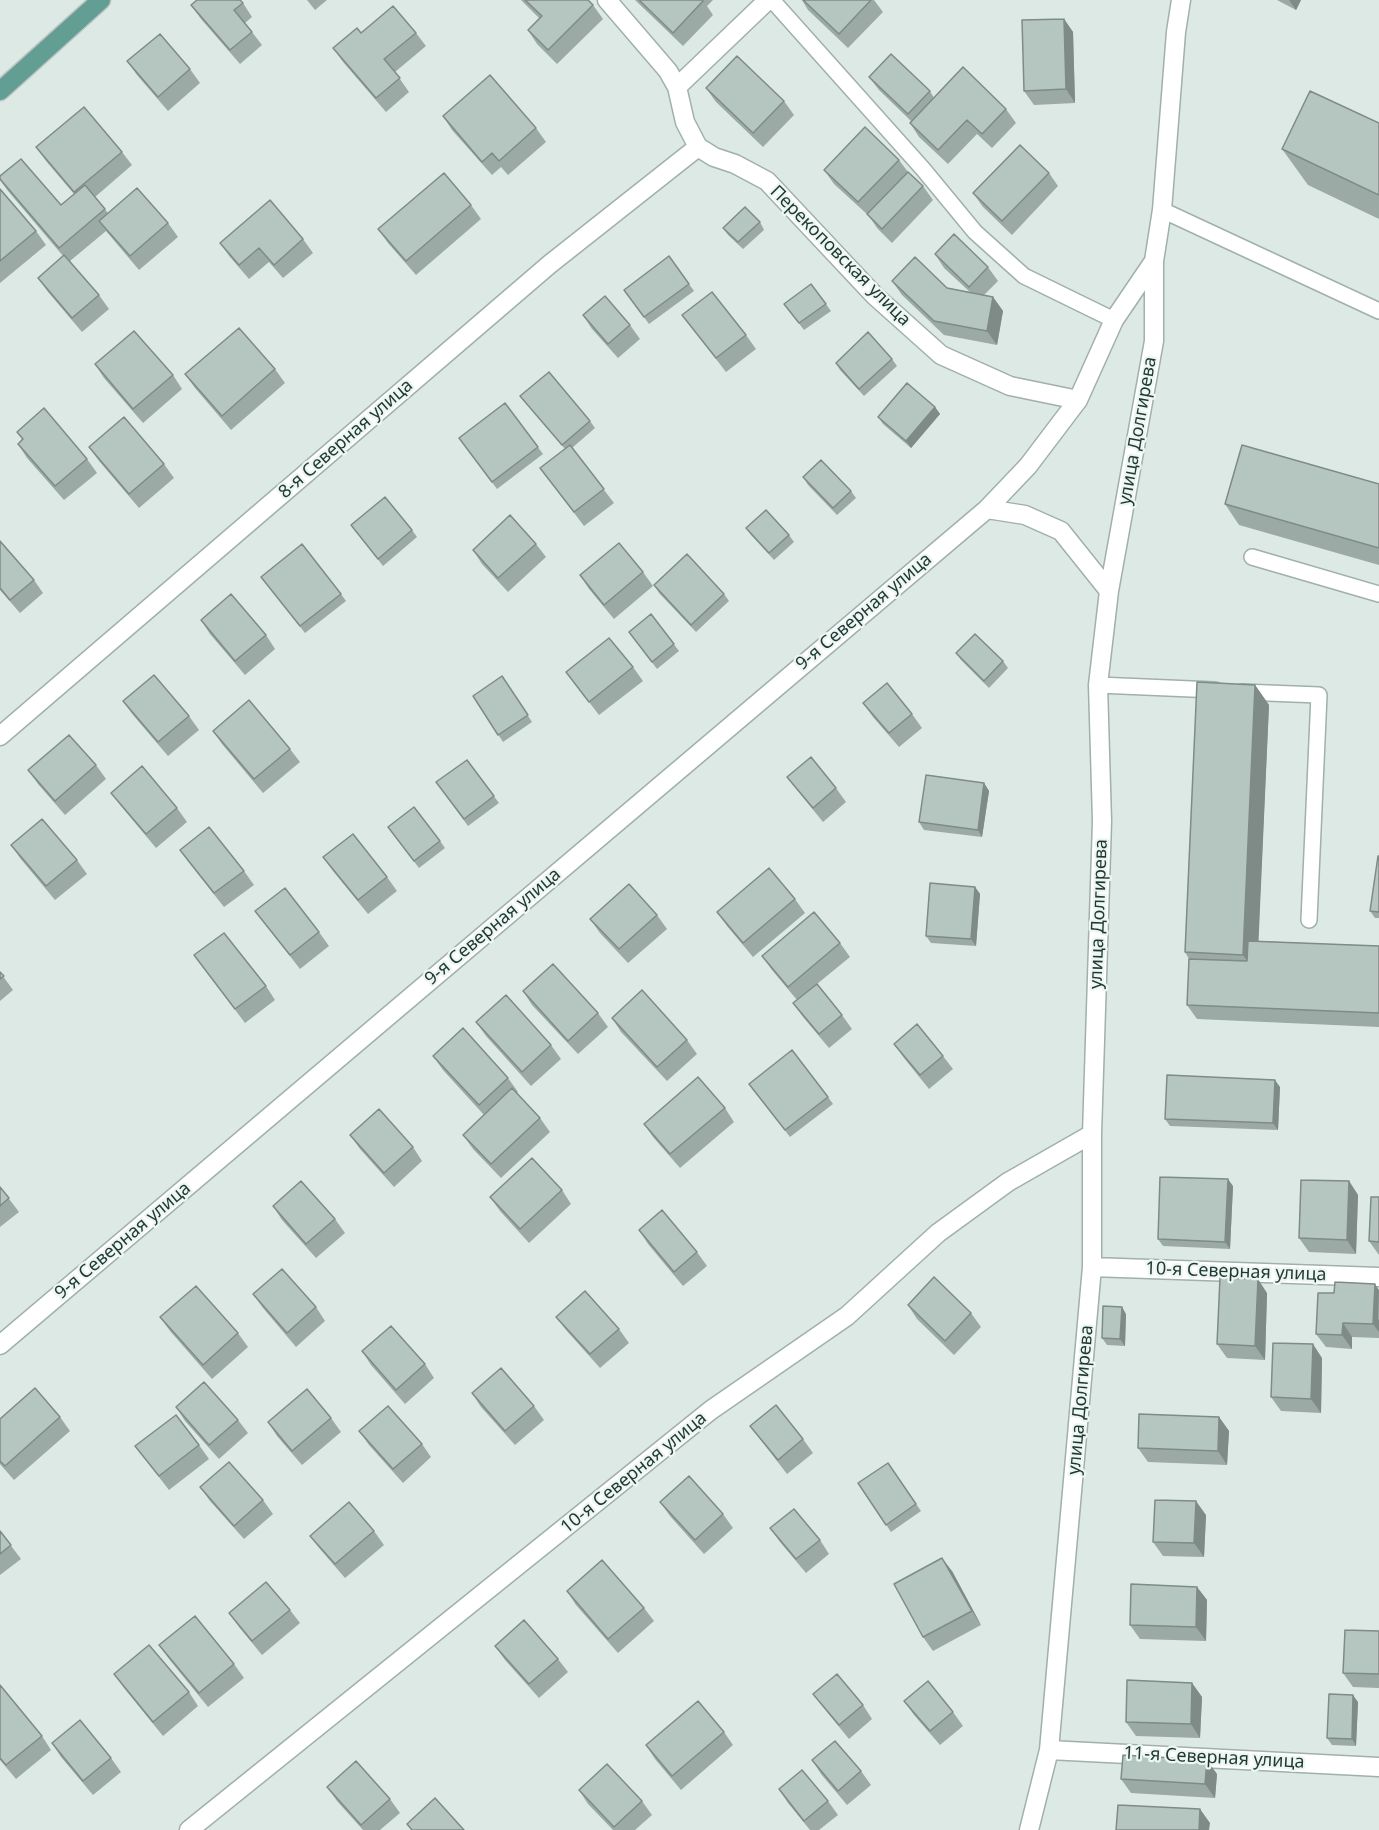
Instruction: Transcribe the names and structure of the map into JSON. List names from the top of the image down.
{
  "streets": {
    "street": [
      "Перекоповская улица",
      "улица Долгирева",
      "8-я Северная улица",
      "9-я Северная улица",
      "10-я Северная улица",
      "11-я Северная улица"
    ]
  },
  "crossings": [
    ["Перекоповская улица", "8-я Северная улица"],
    ["Перекоповская улица", "9-я Северная улица"],
    ["улица Долгирева", "9-я Северная улица"],
    ["улица Долгирева", "10-я Северная улица"],
    ["улица Долгирева", "11-я Северная улица"]
  ]
}
